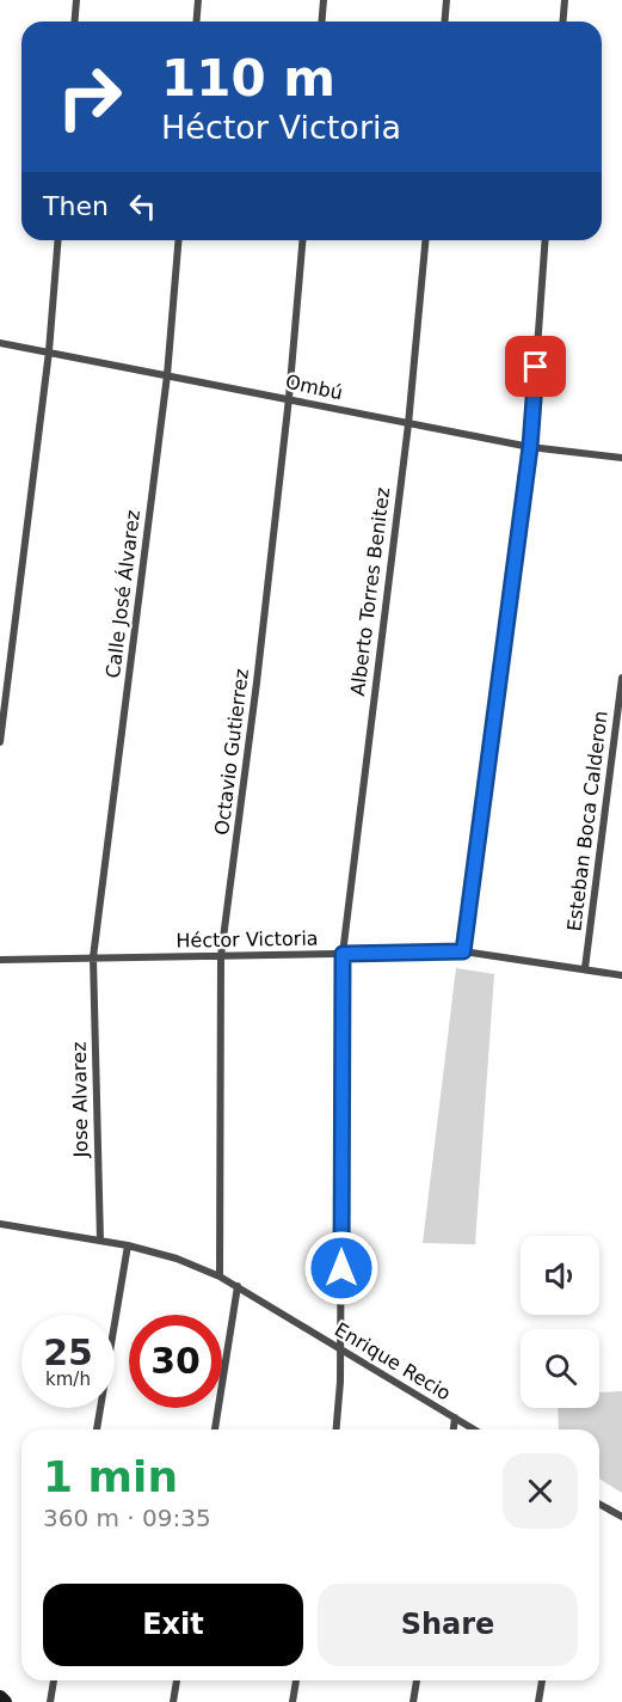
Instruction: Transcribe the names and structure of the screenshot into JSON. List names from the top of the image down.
{
  "streets": {
    "street": [
      "Ombú",
      "Alberto Torres Benitez",
      "Calle José Álvarez",
      "Octavio Gutierrez",
      "Esteban Boca Calderon",
      "Héctor Victoria",
      "Jose Alvarez",
      "Enrique Recio"
    ]
  },
  "crossings": [
    ["Ombú", "Alberto Torres Benitez"],
    ["Ombú", "Calle José Álvarez"],
    ["Ombú", "Octavio Gutierrez"],
    ["Alberto Torres Benitez", "Héctor Victoria"],
    ["Alberto Torres Benitez", "Enrique Recio"],
    ["Calle José Álvarez", "Héctor Victoria"],
    ["Calle José Álvarez", "Jose Alvarez"],
    ["Octavio Gutierrez", "Héctor Victoria"],
    ["Octavio Gutierrez", "Enrique Recio"],
    ["Esteban Boca Calderon", "Héctor Victoria"],
    ["Héctor Victoria", "Jose Alvarez"],
    ["Jose Alvarez", "Enrique Recio"]
  ],
  "page": {
    "turn": ["110 m", "Héctor Victoria"],
    "then": "Then",
    "speed": "25 km/h",
    "limit": "30",
    "heading": ["1 min", "360 m · 09:35"],
    "buttons": ["Exit", "Share"]
  }
}
